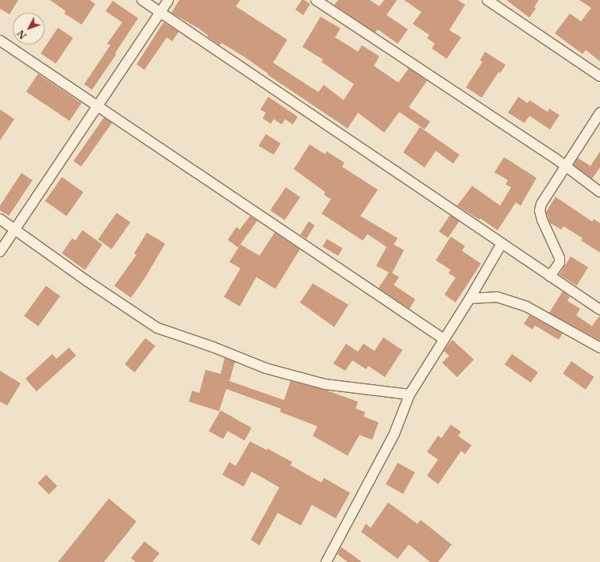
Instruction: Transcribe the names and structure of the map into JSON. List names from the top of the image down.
{
  "north": "bottom left"
}
